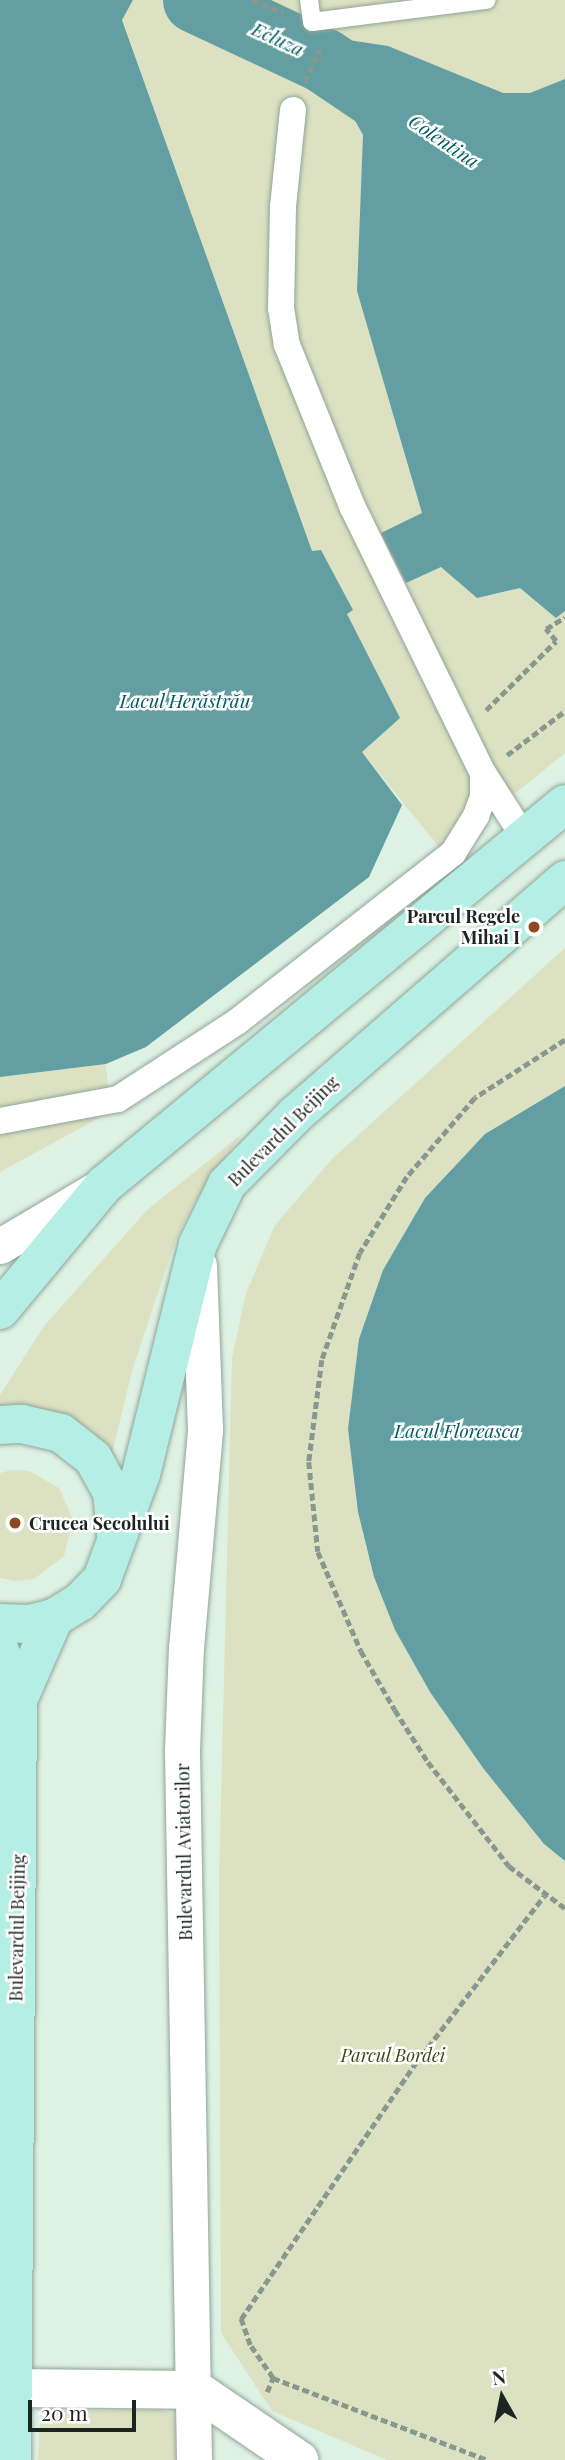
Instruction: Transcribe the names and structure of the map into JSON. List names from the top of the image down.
{
  "streets": {
    "main road": ["Bulevardul Beijing"],
    "street": ["Bulevardul Aviatorilor"]
  },
  "crossings": [
    ["Bulevardul Beijing", "Bulevardul Aviatorilor"]
  ],
  "water": [
    "Ecluza",
    "Colentina",
    "Lacul Herăstrău",
    "Lacul Floreasca"
  ],
  "parks": ["Parcul Bordei"],
  "places": ["Parcul Regele Mihai I", "Crucea Secolului"],
  "scale_bar": "20 m",
  "north": "top"
}
